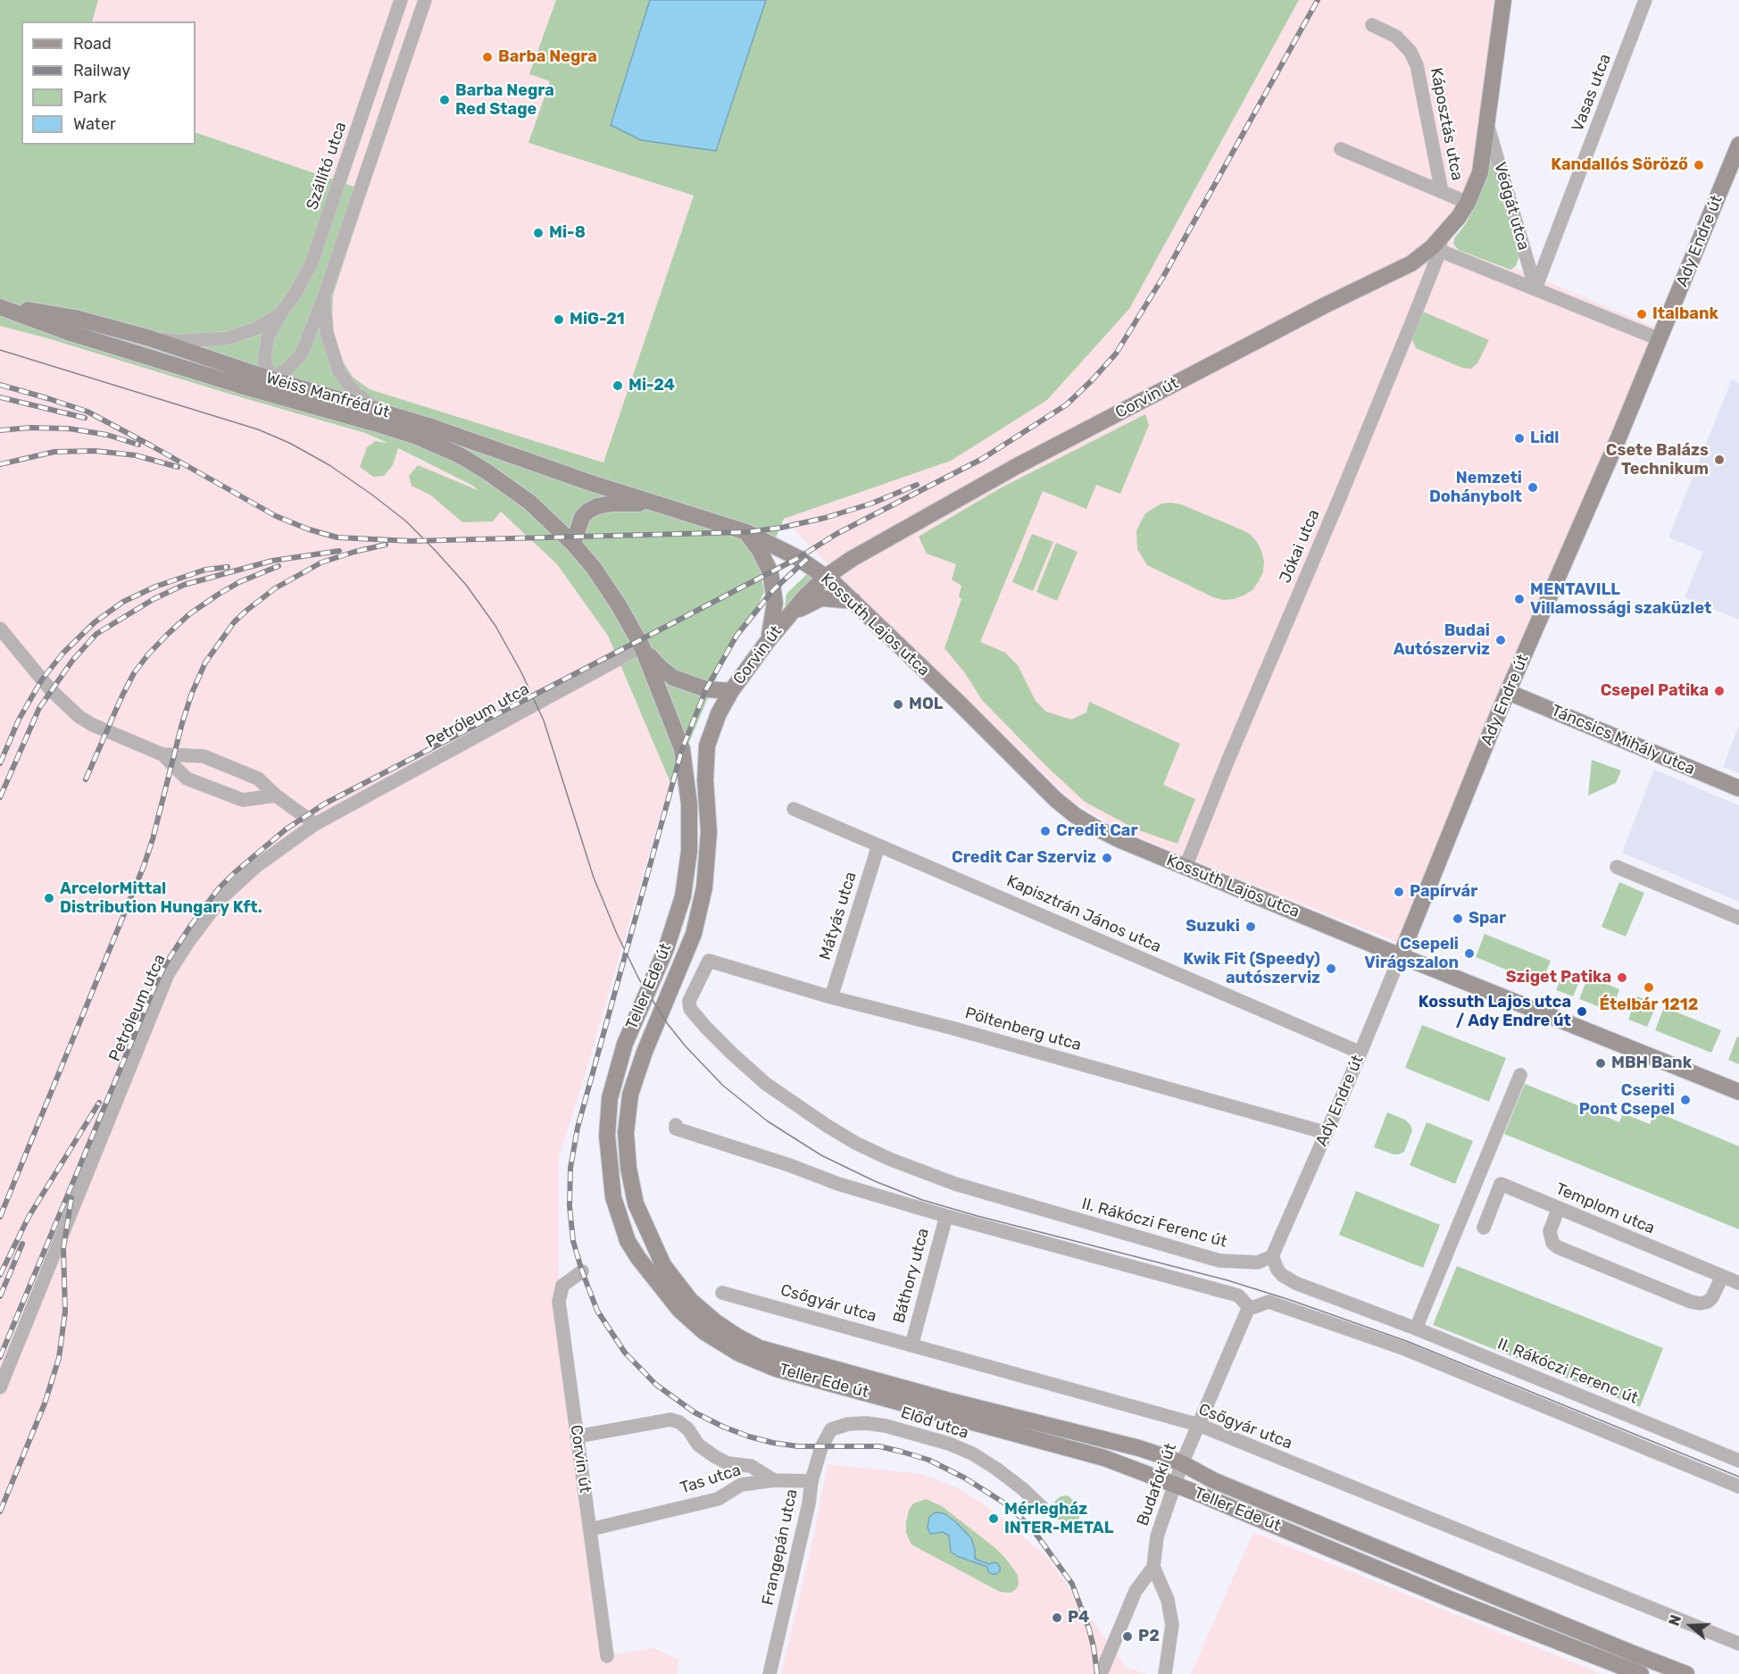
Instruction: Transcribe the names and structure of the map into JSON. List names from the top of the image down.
{
  "streets": {
    "main road": [
      "Védgát utca",
      "Ady Endre út",
      "Weiss Manfréd út",
      "Corvin út",
      "Kossuth Lajos utca",
      "Táncsics Mihály utca",
      "Teller Ede út"
    ],
    "street": [
      "Vasas utca",
      "Káposztás utca",
      "Szállító utca",
      "Jókai utca",
      "Petróleum utca",
      "Kapisztrán János utca",
      "Mátyás utca",
      "Pöltenberg utca",
      "Templom utca",
      "II. Rákóczi Ferenc út",
      "Báthory utca",
      "Csőgyár utca",
      "Előd utca",
      "Tas utca",
      "Budafoki út",
      "Frangepán utca"
    ]
  },
  "crossings": [
    ["Vasas utca", "Védgát utca"],
    ["Káposztás utca", "Védgát utca"],
    ["Szállító utca", "Weiss Manfréd út"],
    ["Védgát utca", "Corvin út"],
    ["Védgát utca", "Jókai utca"],
    ["Ady Endre út", "Kossuth Lajos utca"],
    ["Ady Endre út", "Táncsics Mihály utca"],
    ["Ady Endre út", "Kapisztrán János utca"],
    ["Ady Endre út", "Pöltenberg utca"],
    ["Ady Endre út", "II. Rákóczi Ferenc út"],
    ["Weiss Manfréd út", "Kossuth Lajos utca"],
    ["Weiss Manfréd út", "Petróleum utca"],
    ["Weiss Manfréd út", "Teller Ede út"],
    ["Corvin út", "Jókai utca"],
    ["Corvin út", "Teller Ede út"],
    ["Corvin út", "Tas utca"],
    ["Jókai utca", "Kossuth Lajos utca"],
    ["Petróleum utca", "Teller Ede út"],
    ["Kapisztrán János utca", "Mátyás utca"],
    ["Mátyás utca", "Pöltenberg utca"],
    ["Teller Ede út", "Budafoki út"],
    ["Pöltenberg utca", "II. Rákóczi Ferenc út"],
    ["Báthory utca", "Csőgyár utca"],
    ["Csőgyár utca", "Budafoki út"],
    ["Előd utca", "Frangepán utca"],
    ["Tas utca", "Frangepán utca"]
  ],
  "places": [
    "Barba Negra",
    "Barba Negra Red Stage",
    "Kandallós Söröző",
    "Mi-8",
    "Italbank",
    "MiG-21",
    "Mi-24",
    "Lidl",
    "Csete Balázs Technikum",
    "Nemzeti Dohánybolt",
    "MENTAVILL Villamossági szaküzlet",
    "Budai Autószerviz",
    "Csepel Patika",
    "MOL",
    "Credit Car",
    "Credit Car Szerviz",
    "Papírvár",
    "ArcelorMittal Distribution Hungary Kft.",
    "Spar",
    "Suzuki",
    "Csepeli Virágszalon",
    "Kwik Fit (Speedy) autószerviz",
    "Sziget Patika",
    "Ételbár 1212",
    "Kossuth Lajos utca / Ady Endre út",
    "MBH Bank",
    "Cseriti Pont Csepel",
    "Mérlegház INTER-METAL",
    "P4",
    "P2"
  ],
  "legend": [
    "Road",
    "Railway",
    "Park",
    "Water"
  ],
  "north": "left"
}
